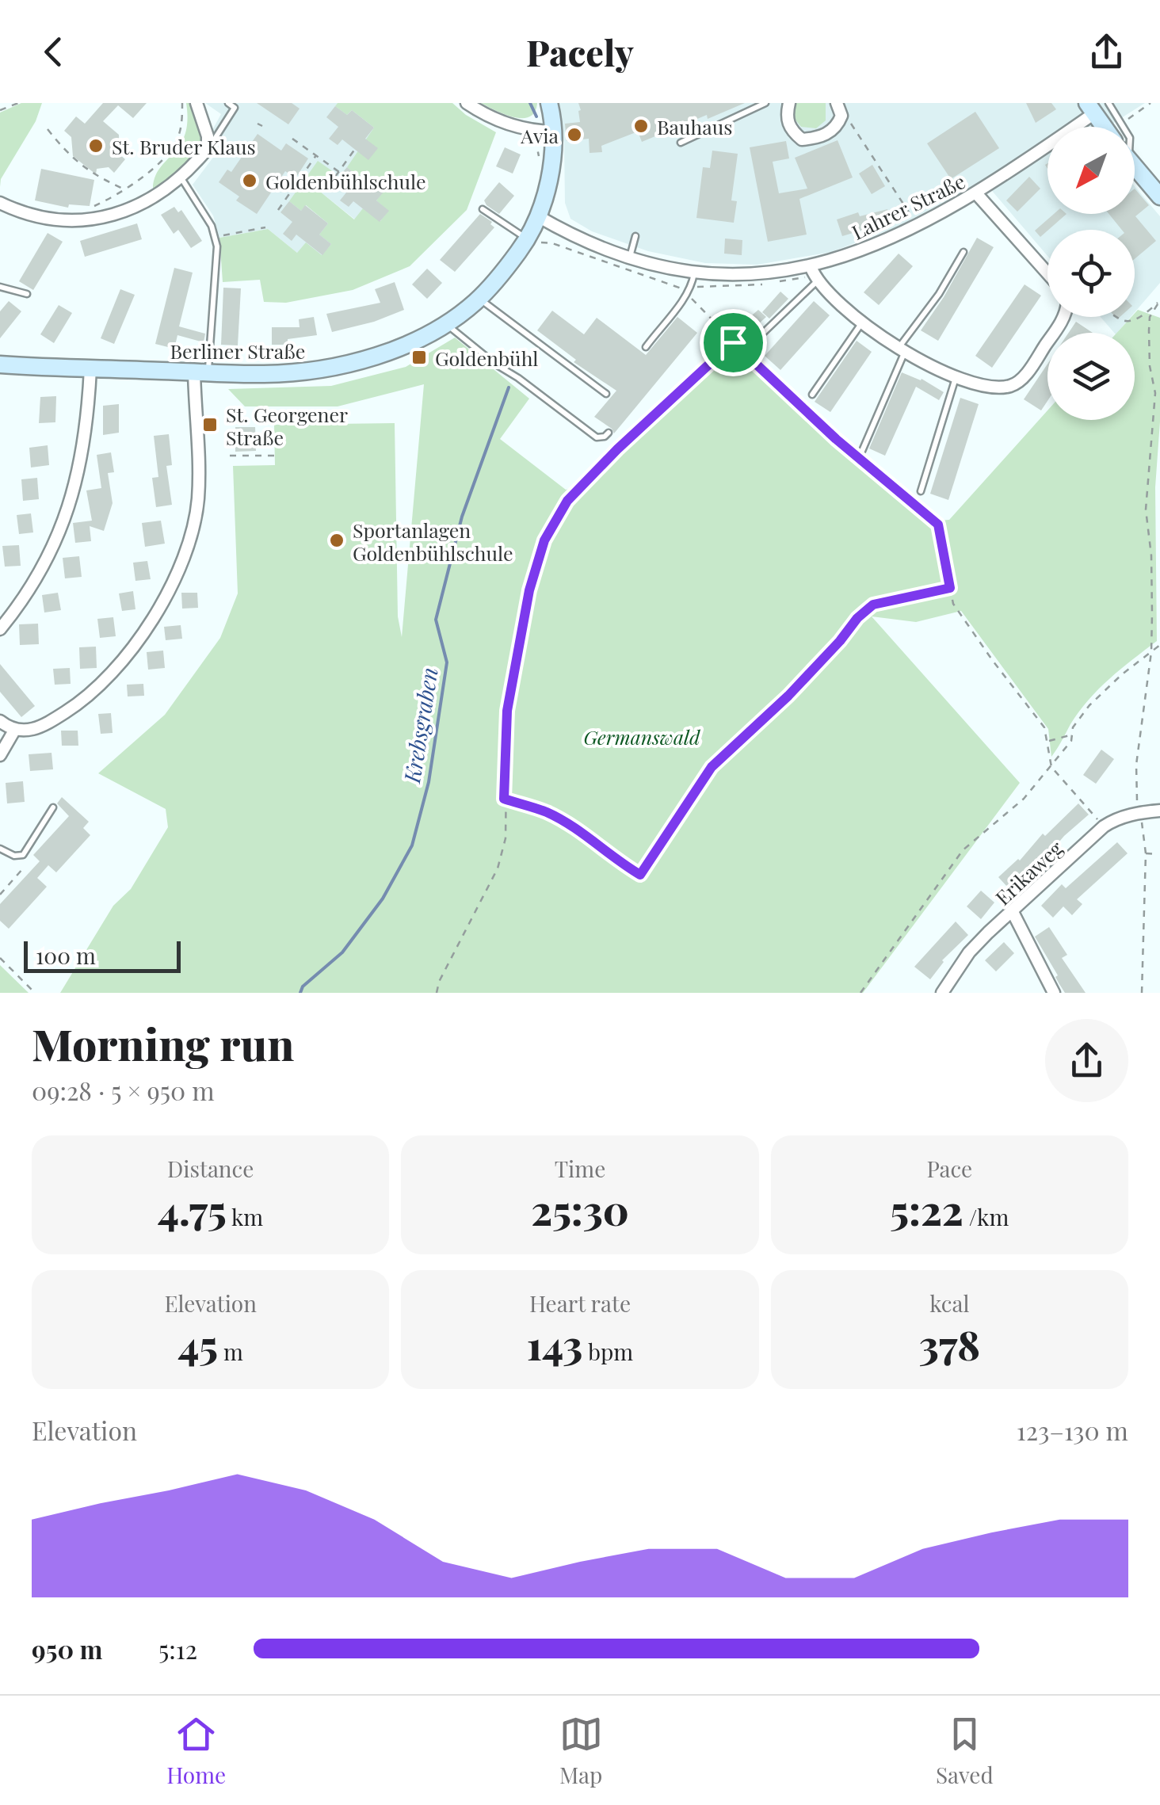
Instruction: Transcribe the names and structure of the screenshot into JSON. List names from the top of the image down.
{
  "streets": {
    "street": ["Lahrer Straße", "Berliner Straße", "Erikaweg"]
  },
  "crossings": [
    ["Lahrer Straße", "Berliner Straße"]
  ],
  "water": ["Krebsgraben"],
  "parks": ["Germanswald"],
  "places": {
    "other": [
      "Bauhaus",
      "Avia",
      "St. Bruder Klaus",
      "Goldenbühlschule",
      "Sportanlagen Goldenbühlschule"
    ],
    "transit": ["Goldenbühl", "St. Georgener Straße"]
  },
  "scale_bar": "100 m",
  "north": "bottom left",
  "page": {
    "header": "Pacely",
    "scale": "100 m",
    "heading": ["Morning run", "09:28 · 5 × 950 m"],
    "stats": [
      ["Distance", "4.75 km"],
      ["Time", "25:30"],
      ["Pace", "5:22 /km"],
      ["Elevation", "45 m"],
      ["Heart rate", "143 bpm"],
      ["kcal", "378"]
    ],
    "chart": ["Elevation", "123–130 m"],
    "list": [
      {
        "name": "950 m",
        "note": "5:12"
      }
    ],
    "tabs": ["Home", "Map", "Saved"]
  }
}
